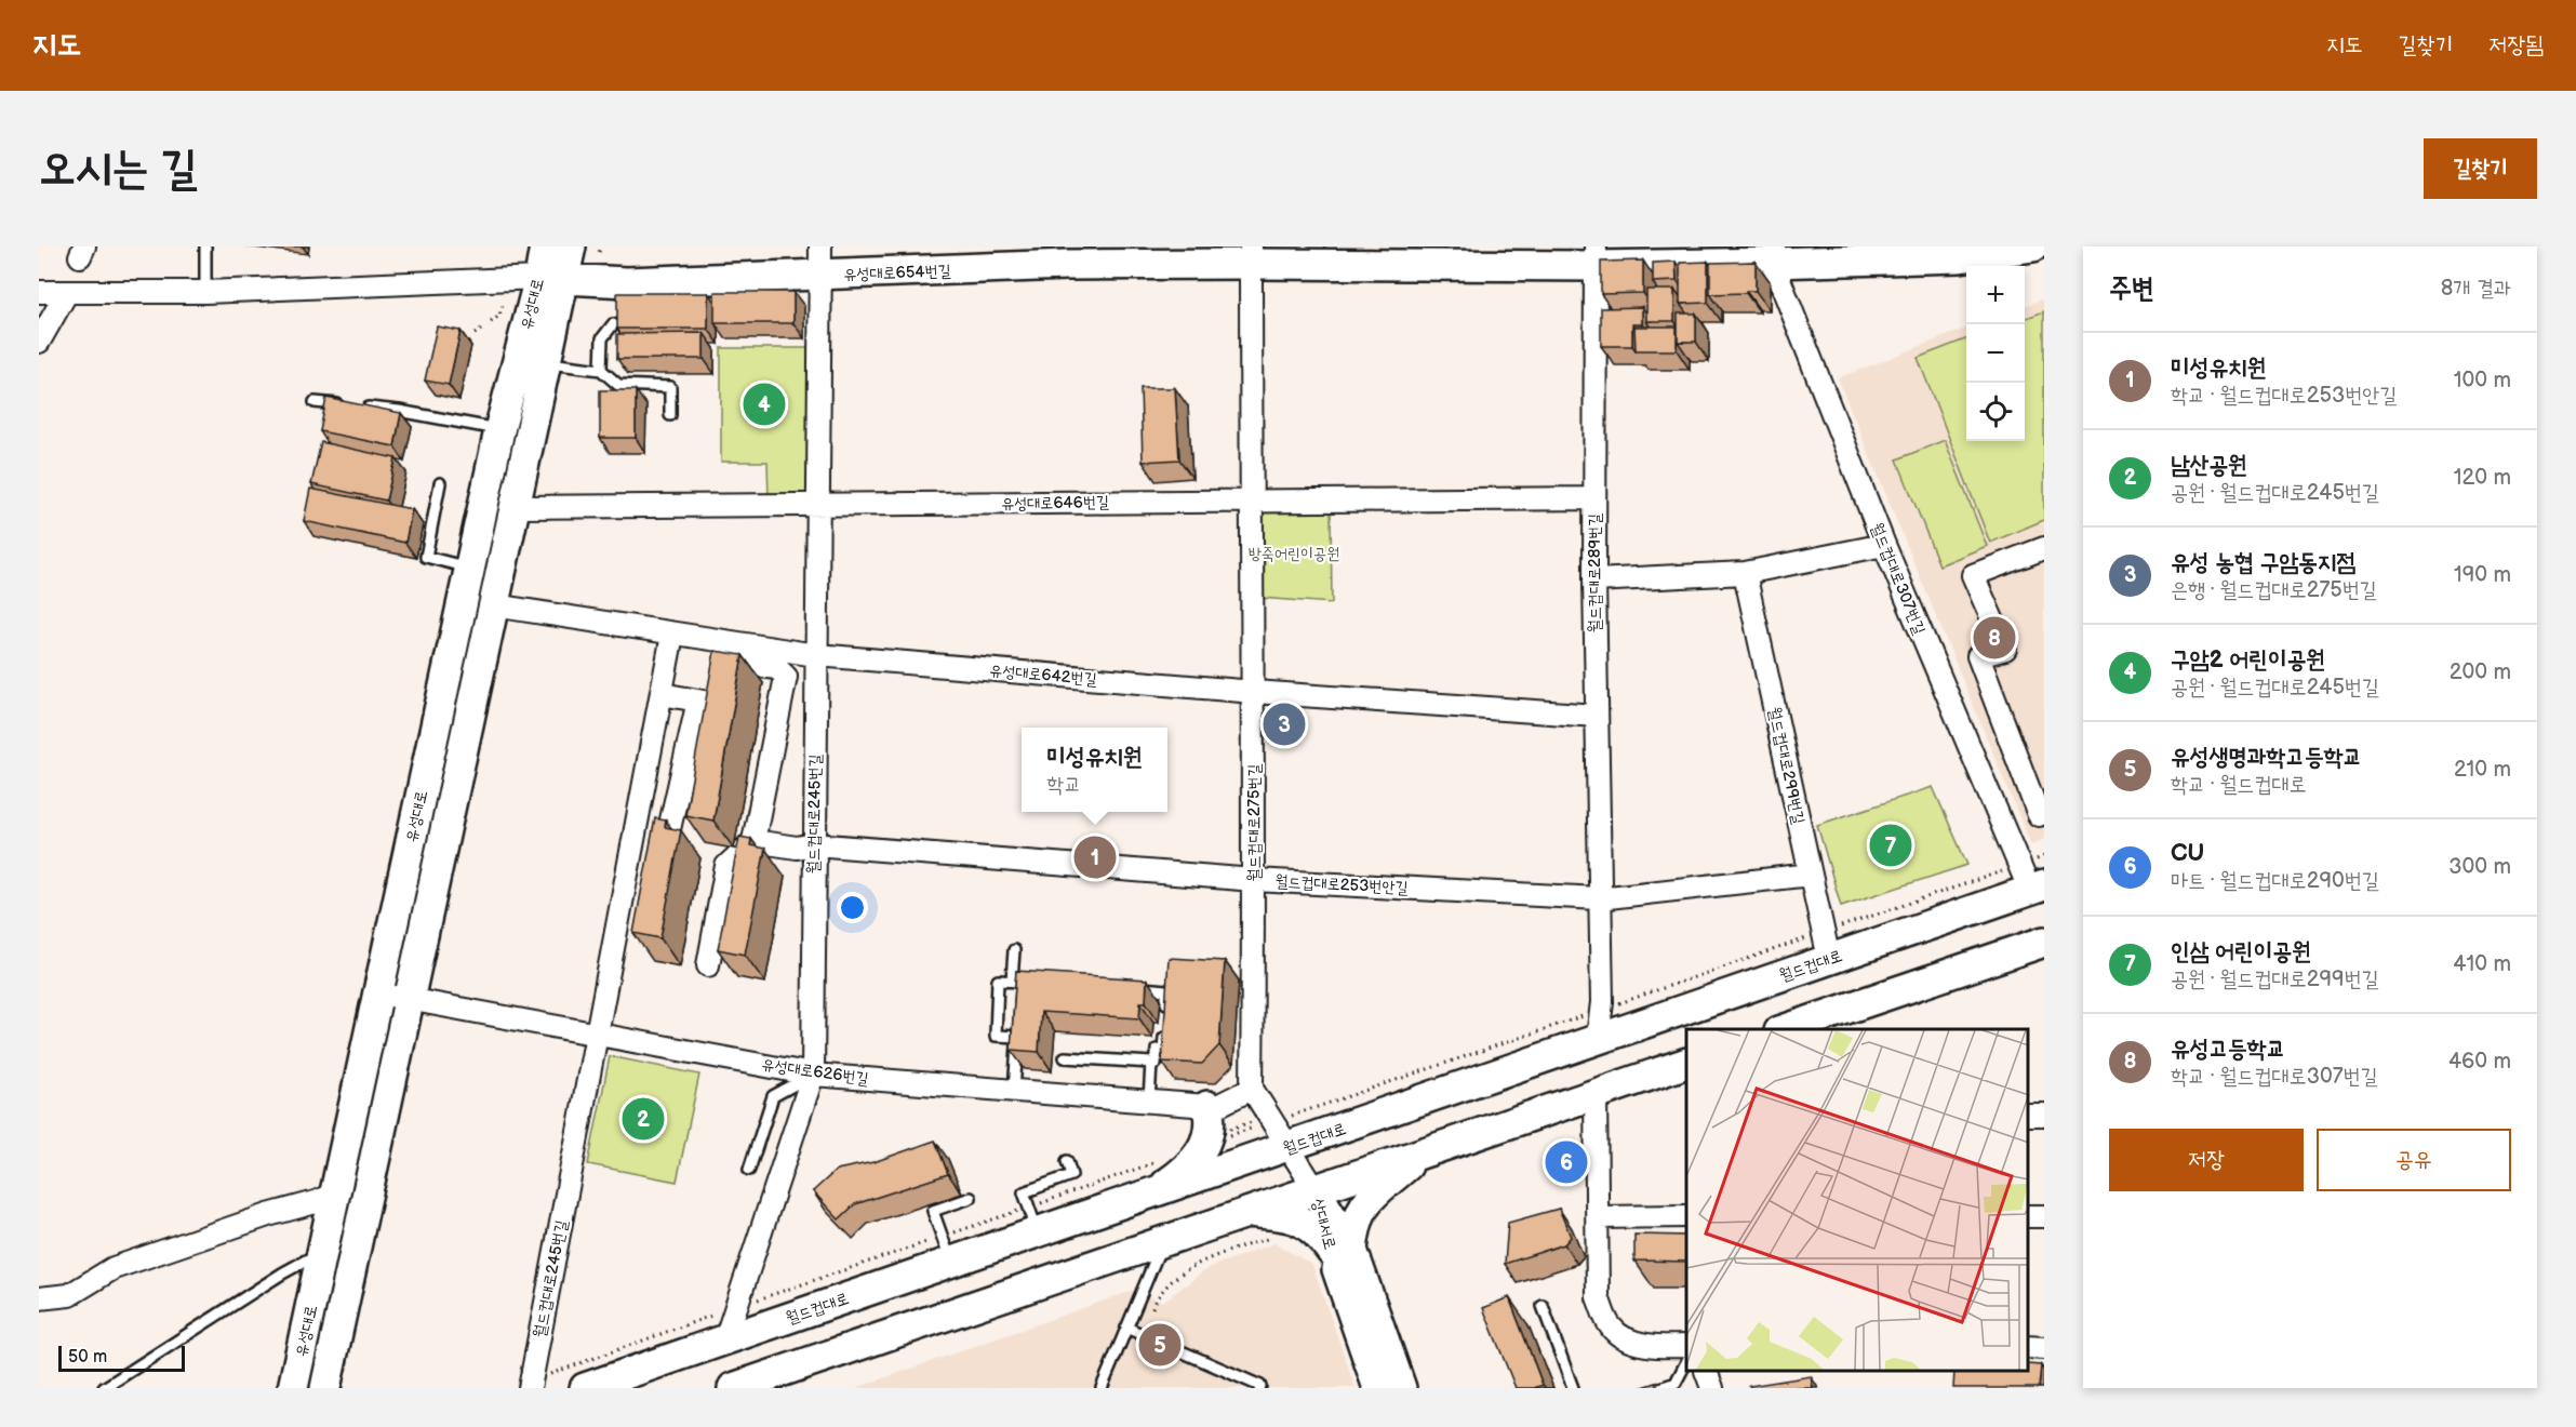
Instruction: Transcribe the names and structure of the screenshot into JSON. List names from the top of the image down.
{
  "streets": {
    "street": [
      "유성대로654번길",
      "유성대로",
      "유성대로646번길",
      "월드컵대로289번길",
      "월드컵대로307번길",
      "유성대로642번길",
      "월드컵대로299번길",
      "월드컵대로245번길",
      "월드컵대로275번길",
      "월드컵대로253번안길",
      "월드컵대로",
      "유성대로626번길",
      "상대서로"
    ]
  },
  "crossings": [
    ["유성대로654번길", "유성대로"],
    ["유성대로654번길", "월드컵대로289번길"],
    ["유성대로654번길", "월드컵대로307번길"],
    ["유성대로654번길", "월드컵대로245번길"],
    ["유성대로654번길", "월드컵대로275번길"],
    ["유성대로", "유성대로646번길"],
    ["유성대로", "유성대로642번길"],
    ["유성대로", "유성대로626번길"],
    ["유성대로646번길", "월드컵대로289번길"],
    ["유성대로646번길", "월드컵대로245번길"],
    ["유성대로646번길", "월드컵대로275번길"],
    ["월드컵대로289번길", "유성대로642번길"],
    ["월드컵대로289번길", "월드컵대로253번안길"],
    ["월드컵대로289번길", "월드컵대로"],
    ["월드컵대로307번길", "월드컵대로"],
    ["유성대로642번길", "월드컵대로245번길"],
    ["유성대로642번길", "월드컵대로275번길"],
    ["월드컵대로299번길", "월드컵대로"],
    ["월드컵대로245번길", "월드컵대로253번안길"],
    ["월드컵대로245번길", "월드컵대로"],
    ["월드컵대로245번길", "유성대로626번길"],
    ["월드컵대로275번길", "월드컵대로253번안길"],
    ["월드컵대로275번길", "유성대로626번길"]
  ],
  "parks": ["방죽어린이공원"],
  "scale_bar": "50 m",
  "page": {
    "header": "지도",
    "nav": ["지도", "길찾기", "저장됨"],
    "buttons": [
      "길찾기",
      ["저장", "공유"]
    ],
    "title": "오시는 길",
    "heading": ["주변", "8개 결과"],
    "map_buttons": ["+", "−"],
    "list": [
      {
        "mark": "1",
        "name": "미성유치원",
        "note": "학교 · 월드컵대로253번안길",
        "value": "100 m"
      },
      {
        "mark": "2",
        "name": "남산공원",
        "note": "공원 · 월드컵대로245번길",
        "value": "120 m"
      },
      {
        "mark": "3",
        "name": "유성 농협 구암동지점",
        "note": "은행 · 월드컵대로275번길",
        "value": "190 m"
      },
      {
        "mark": "4",
        "name": "구암2 어린이공원",
        "note": "공원 · 월드컵대로245번길",
        "value": "200 m"
      },
      {
        "mark": "5",
        "name": "유성생명과학고등학교",
        "note": "학교 · 월드컵대로",
        "value": "210 m"
      },
      {
        "mark": "6",
        "name": "CU",
        "note": "마트 · 월드컵대로290번길",
        "value": "300 m"
      },
      {
        "mark": "7",
        "name": "인삼 어린이공원",
        "note": "공원 · 월드컵대로299번길",
        "value": "410 m"
      },
      {
        "mark": "8",
        "name": "유성고등학교",
        "note": "학교 · 월드컵대로307번길",
        "value": "460 m"
      }
    ],
    "pins": [
      "4",
      "8",
      "3",
      "7",
      "1",
      "2",
      "6",
      "5"
    ],
    "popup": ["미성유치원", "학교"],
    "scale": "50 m"
  }
}
